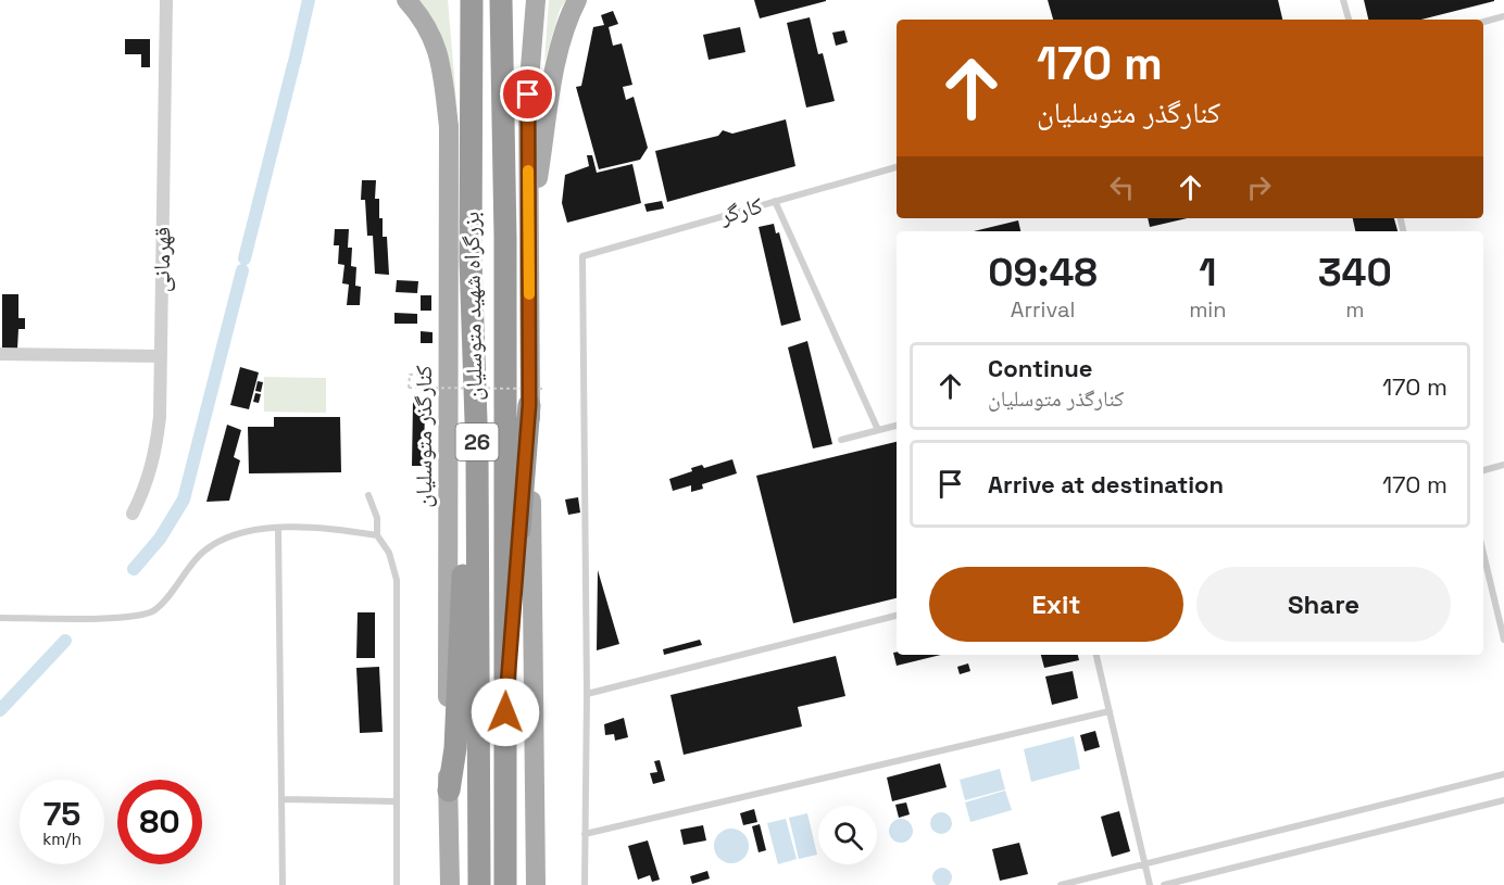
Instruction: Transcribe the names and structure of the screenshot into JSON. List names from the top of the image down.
{
  "streets": {
    "highway": ["بزرگراه شهید متوسلیان", "26"],
    "main road": ["کنارگذر متوسلیان"],
    "street": ["قهرمانی"],
    "lane": ["کارگر"]
  },
  "page": {
    "turn": ["170 m", "کنارگذر متوسلیان"],
    "eta": [
      "09:48",
      "Arrival",
      "1",
      "min",
      "340",
      "m"
    ],
    "list": [
      {
        "name": "Continue",
        "note": "کنارگذر متوسلیان",
        "value": "170 m"
      },
      {
        "name": "Arrive at destination",
        "value": "170 m"
      }
    ],
    "buttons": ["Exit", "Share"],
    "speed": "75 km/h",
    "limit": "80"
  }
}
